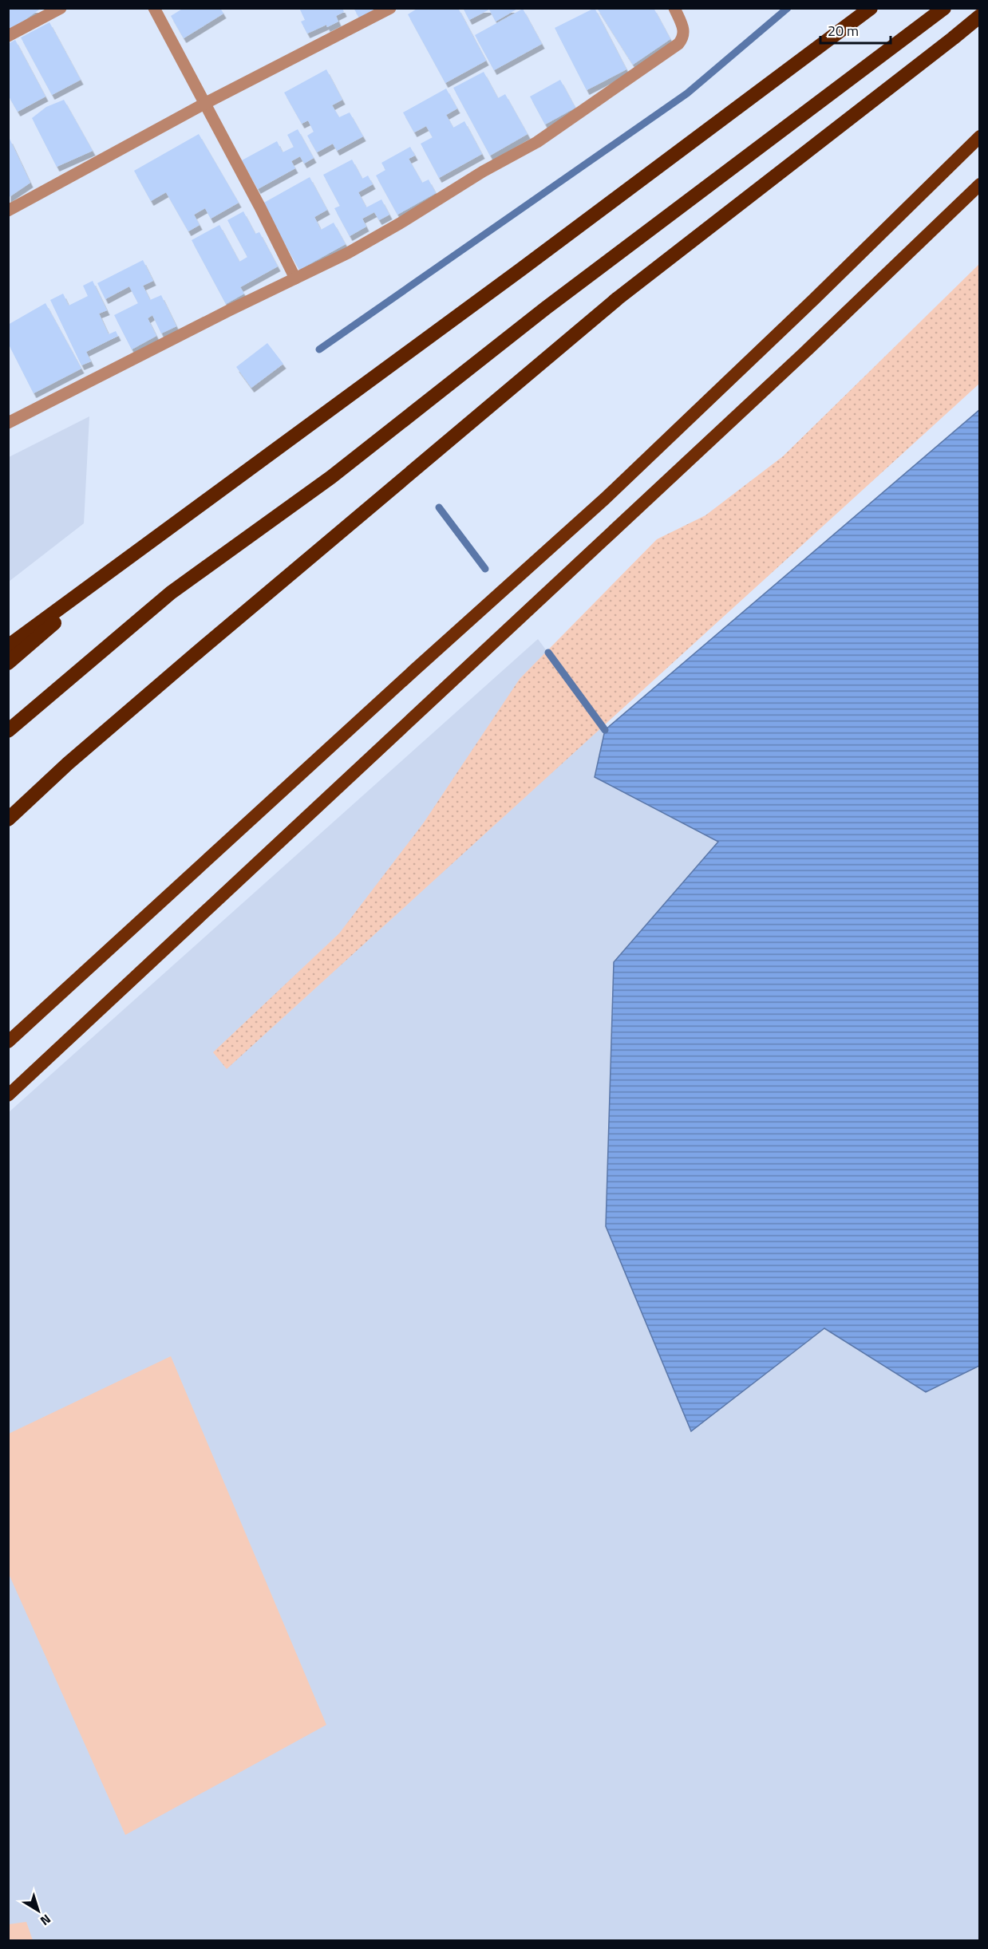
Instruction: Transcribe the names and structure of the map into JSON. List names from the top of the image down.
{
  "scale_bar": "20 m",
  "north": "bottom right"
}
